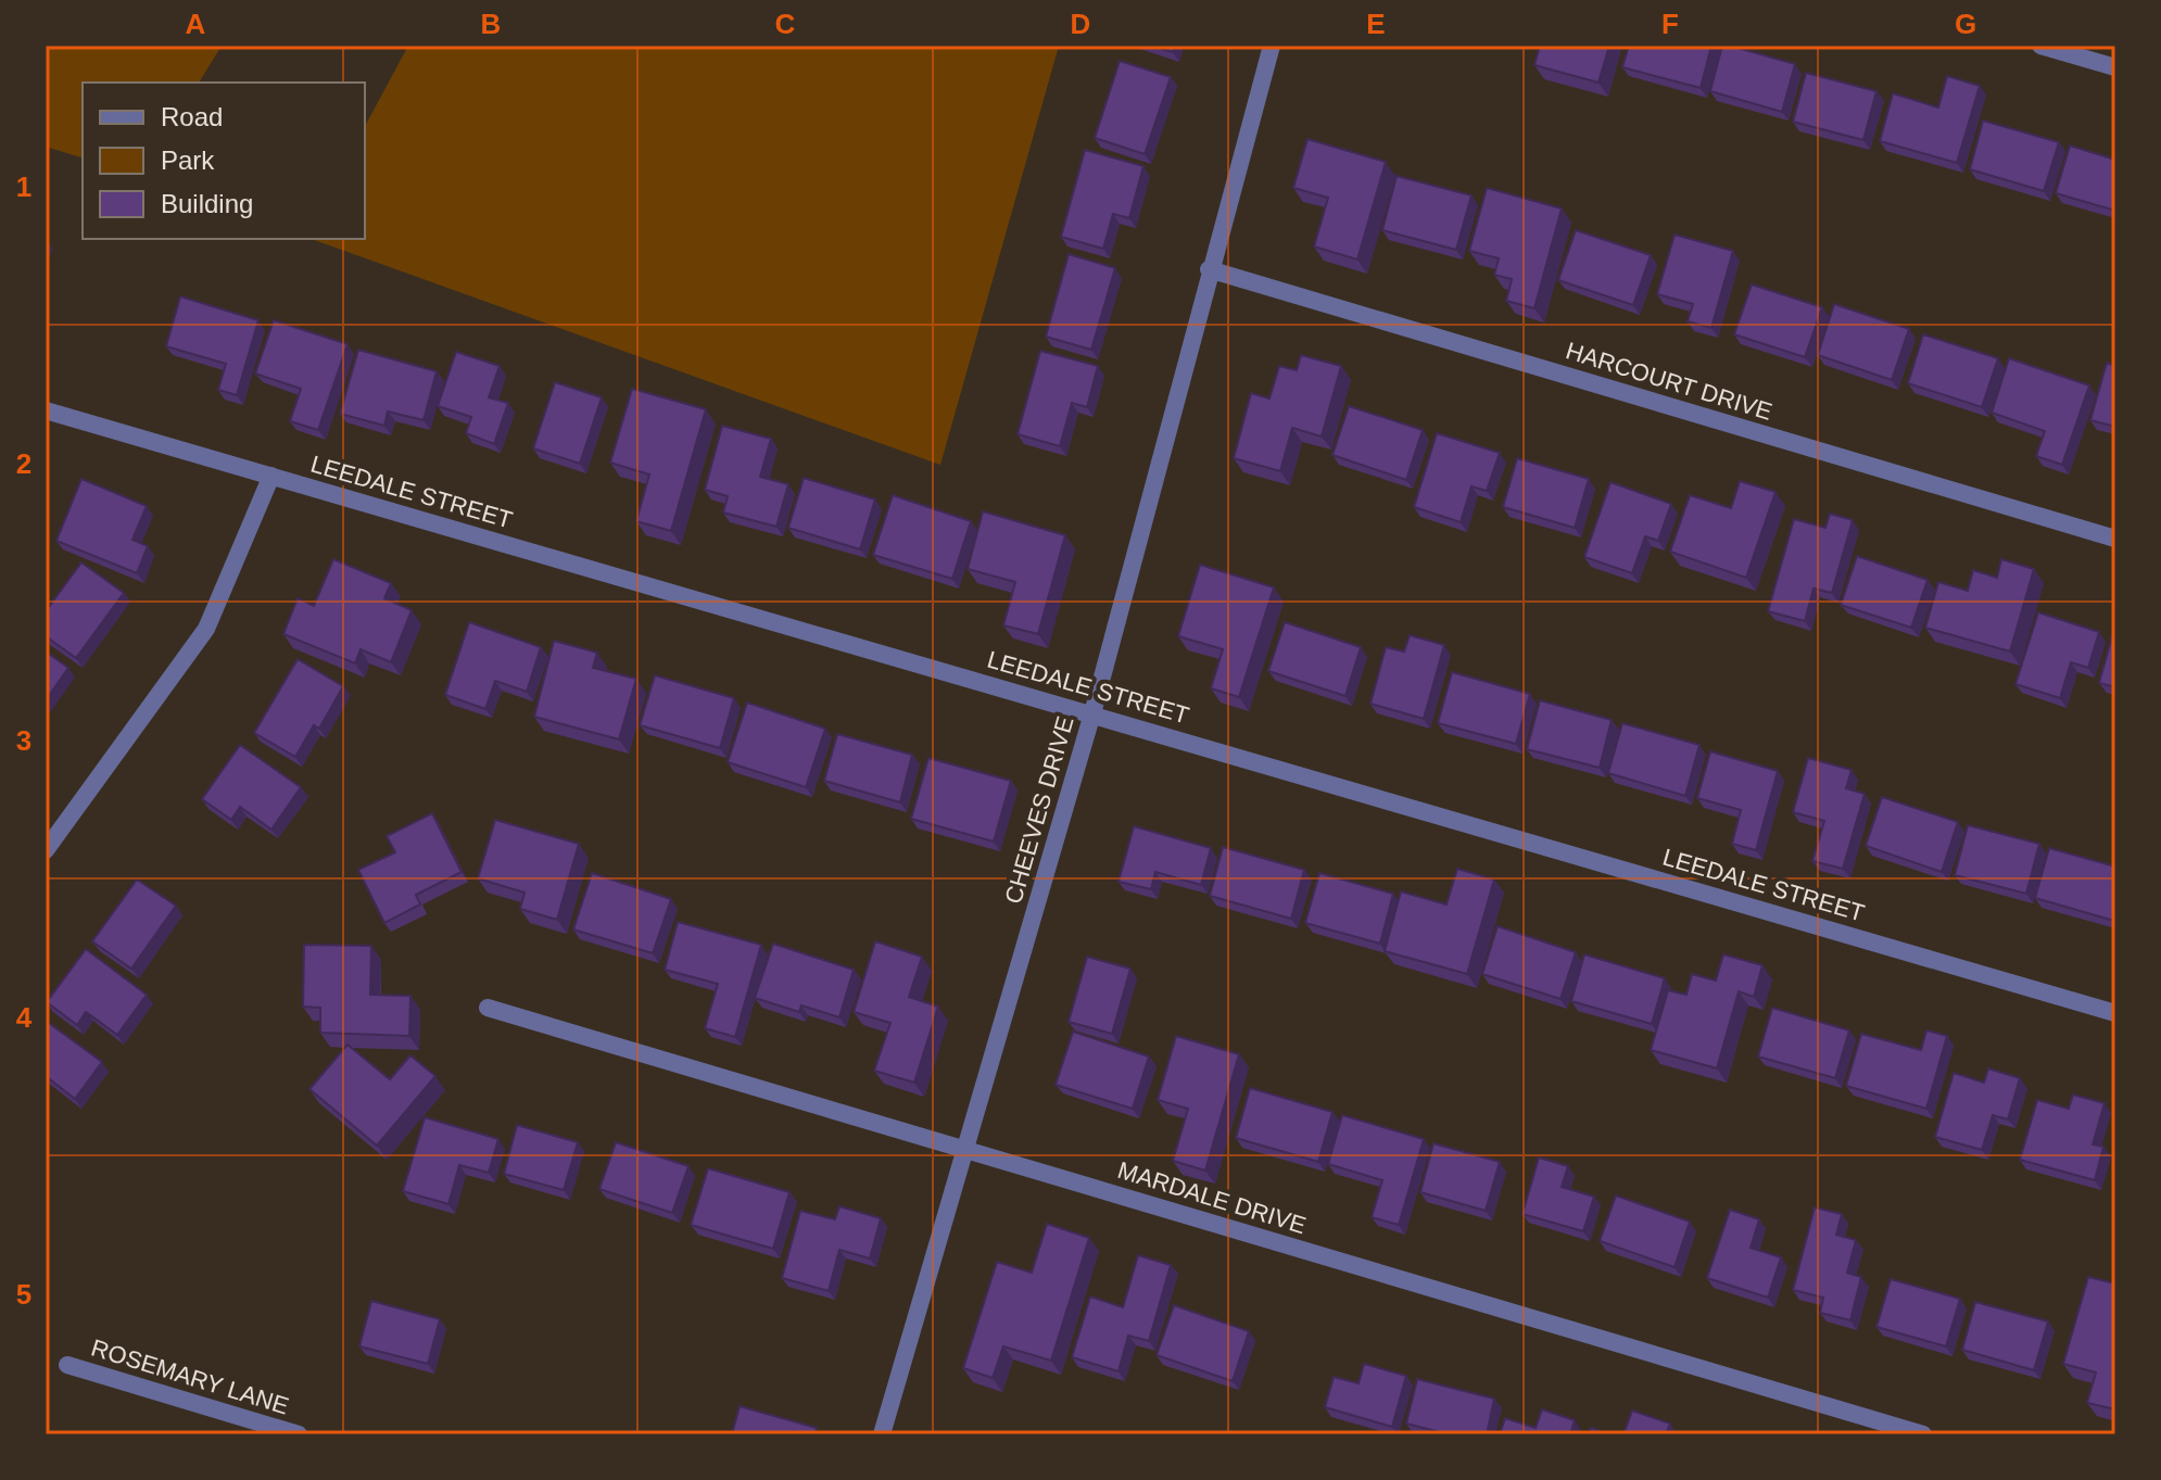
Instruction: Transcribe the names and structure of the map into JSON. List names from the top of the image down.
{
  "streets": {
    "street": [
      "HARCOURT DRIVE",
      "LEEDALE STREET",
      "CHEEVES DRIVE",
      "MARDALE DRIVE",
      "ROSEMARY LANE"
    ]
  },
  "crossings": [
    ["HARCOURT DRIVE", "CHEEVES DRIVE"],
    ["LEEDALE STREET", "CHEEVES DRIVE"],
    ["CHEEVES DRIVE", "MARDALE DRIVE"]
  ],
  "legend": ["Road", "Park", "Building"],
  "grid": {
    "columns": [
      "A",
      "B",
      "C",
      "D",
      "E",
      "F",
      "G"
    ],
    "rows": [
      "1",
      "2",
      "3",
      "4",
      "5"
    ]
  }
}
